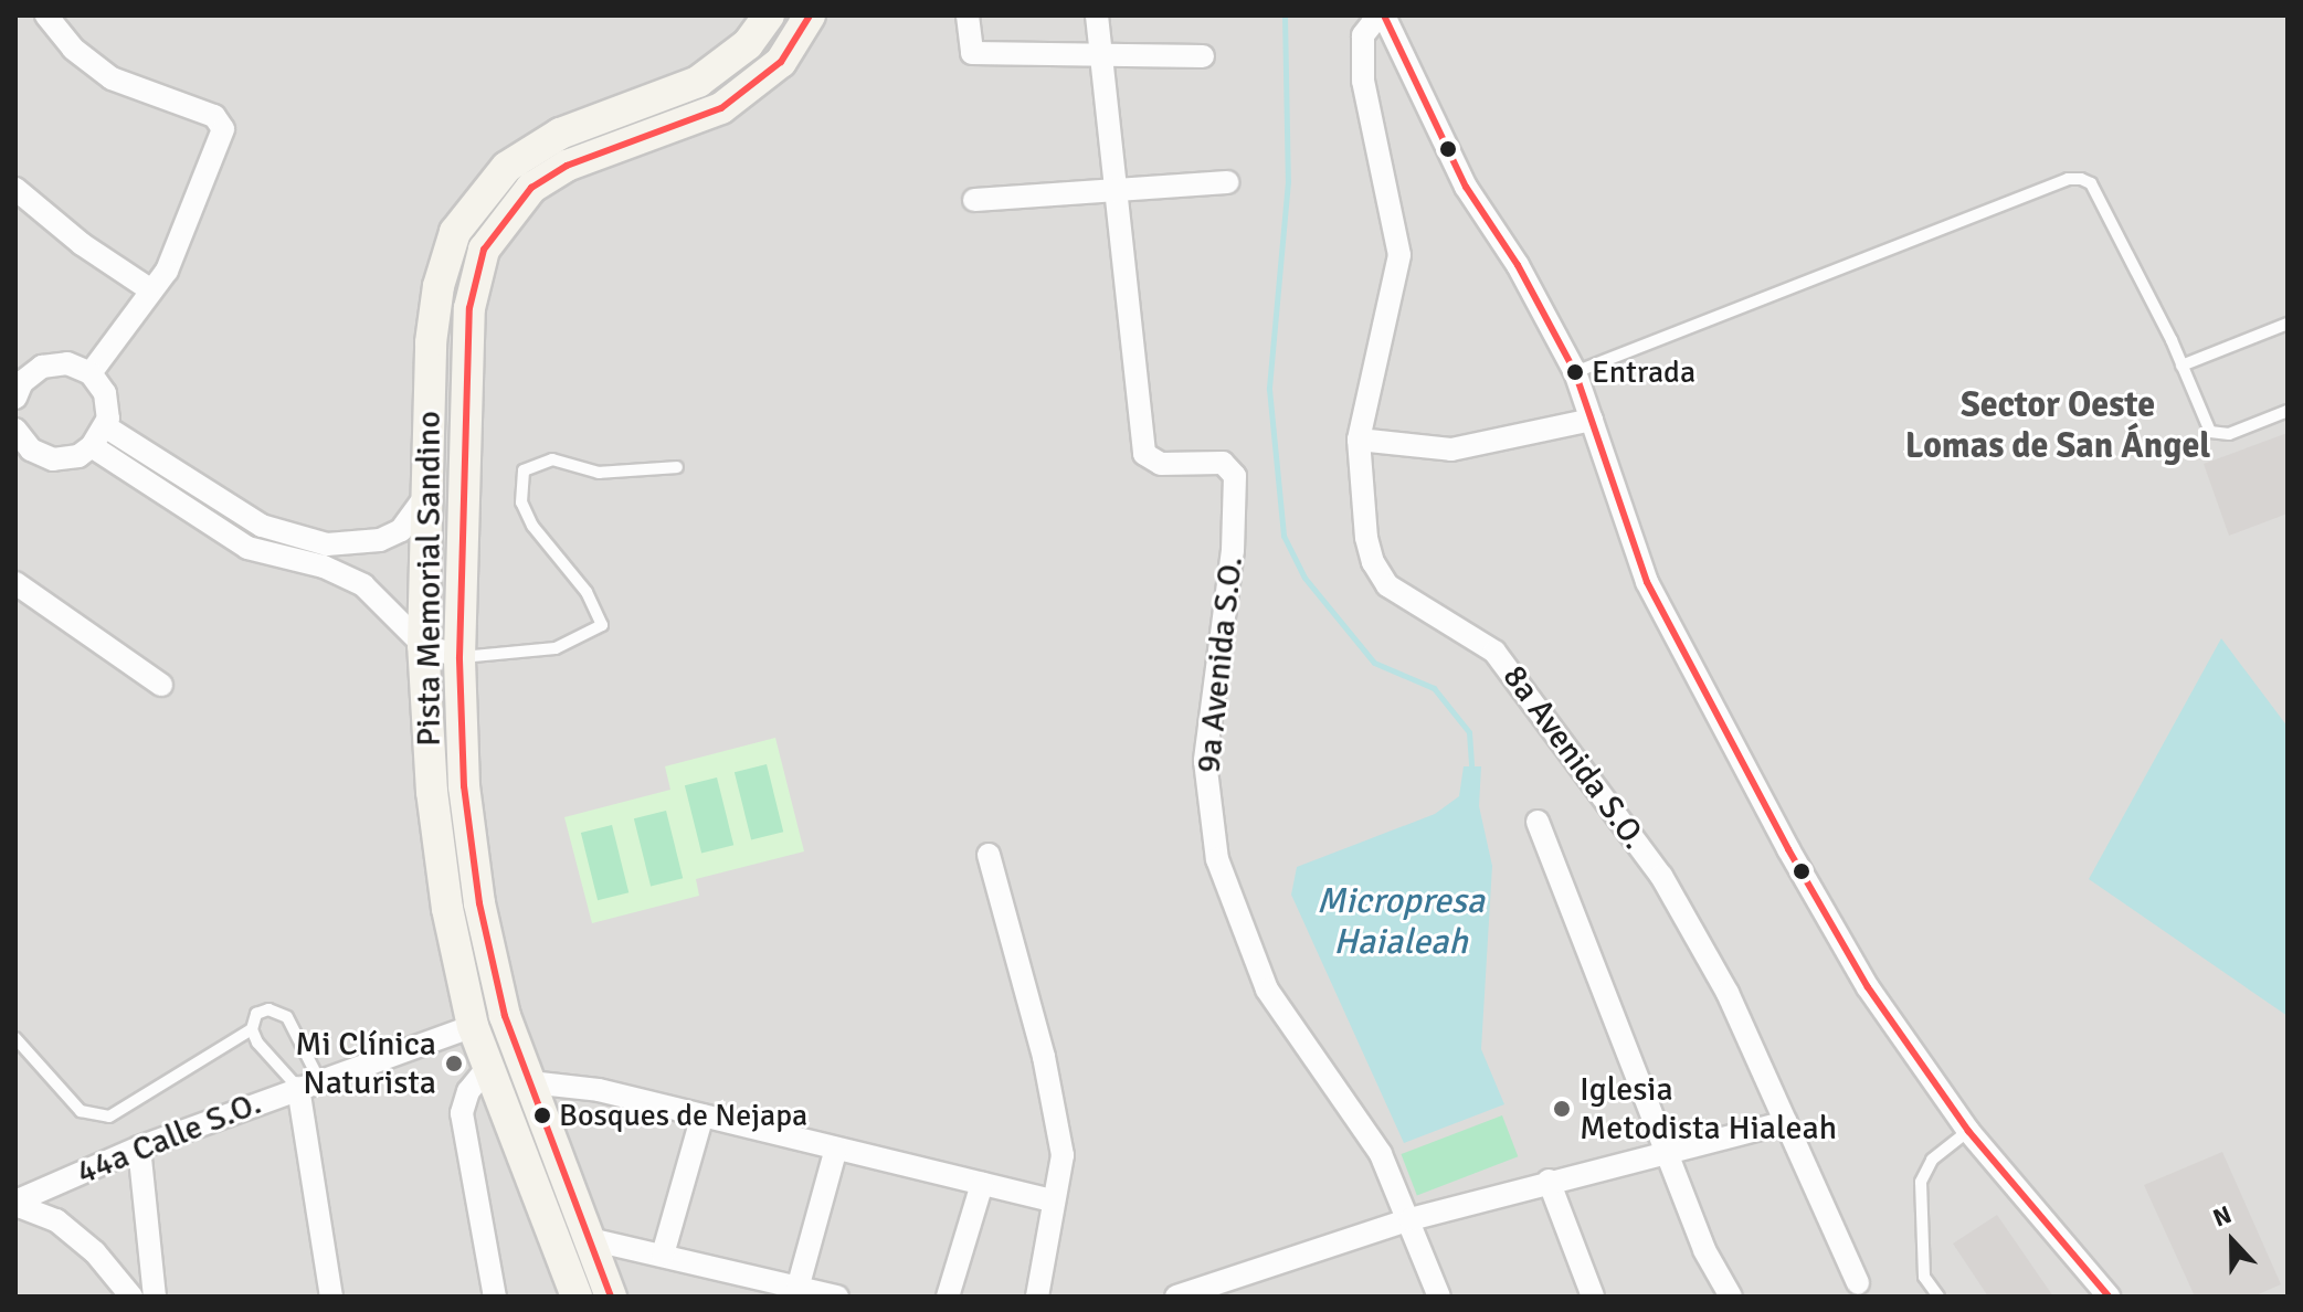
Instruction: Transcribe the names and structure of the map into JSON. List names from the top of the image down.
{
  "streets": {
    "main road": ["Pista Memorial Sandino"],
    "street": ["9a Avenida S.O.", "8a Avenida S.O.", "44a Calle S.O."]
  },
  "crossings": [
    ["Pista Memorial Sandino", "44a Calle S.O."]
  ],
  "districts": ["Sector Oeste Lomas de San Ángel"],
  "water": ["Micropresa Haialeah"],
  "places": [
    "Entrada",
    "Mi Clínica Naturista",
    "Iglesia Metodista Hialeah",
    "Bosques de Nejapa"
  ],
  "north": "top"
}
